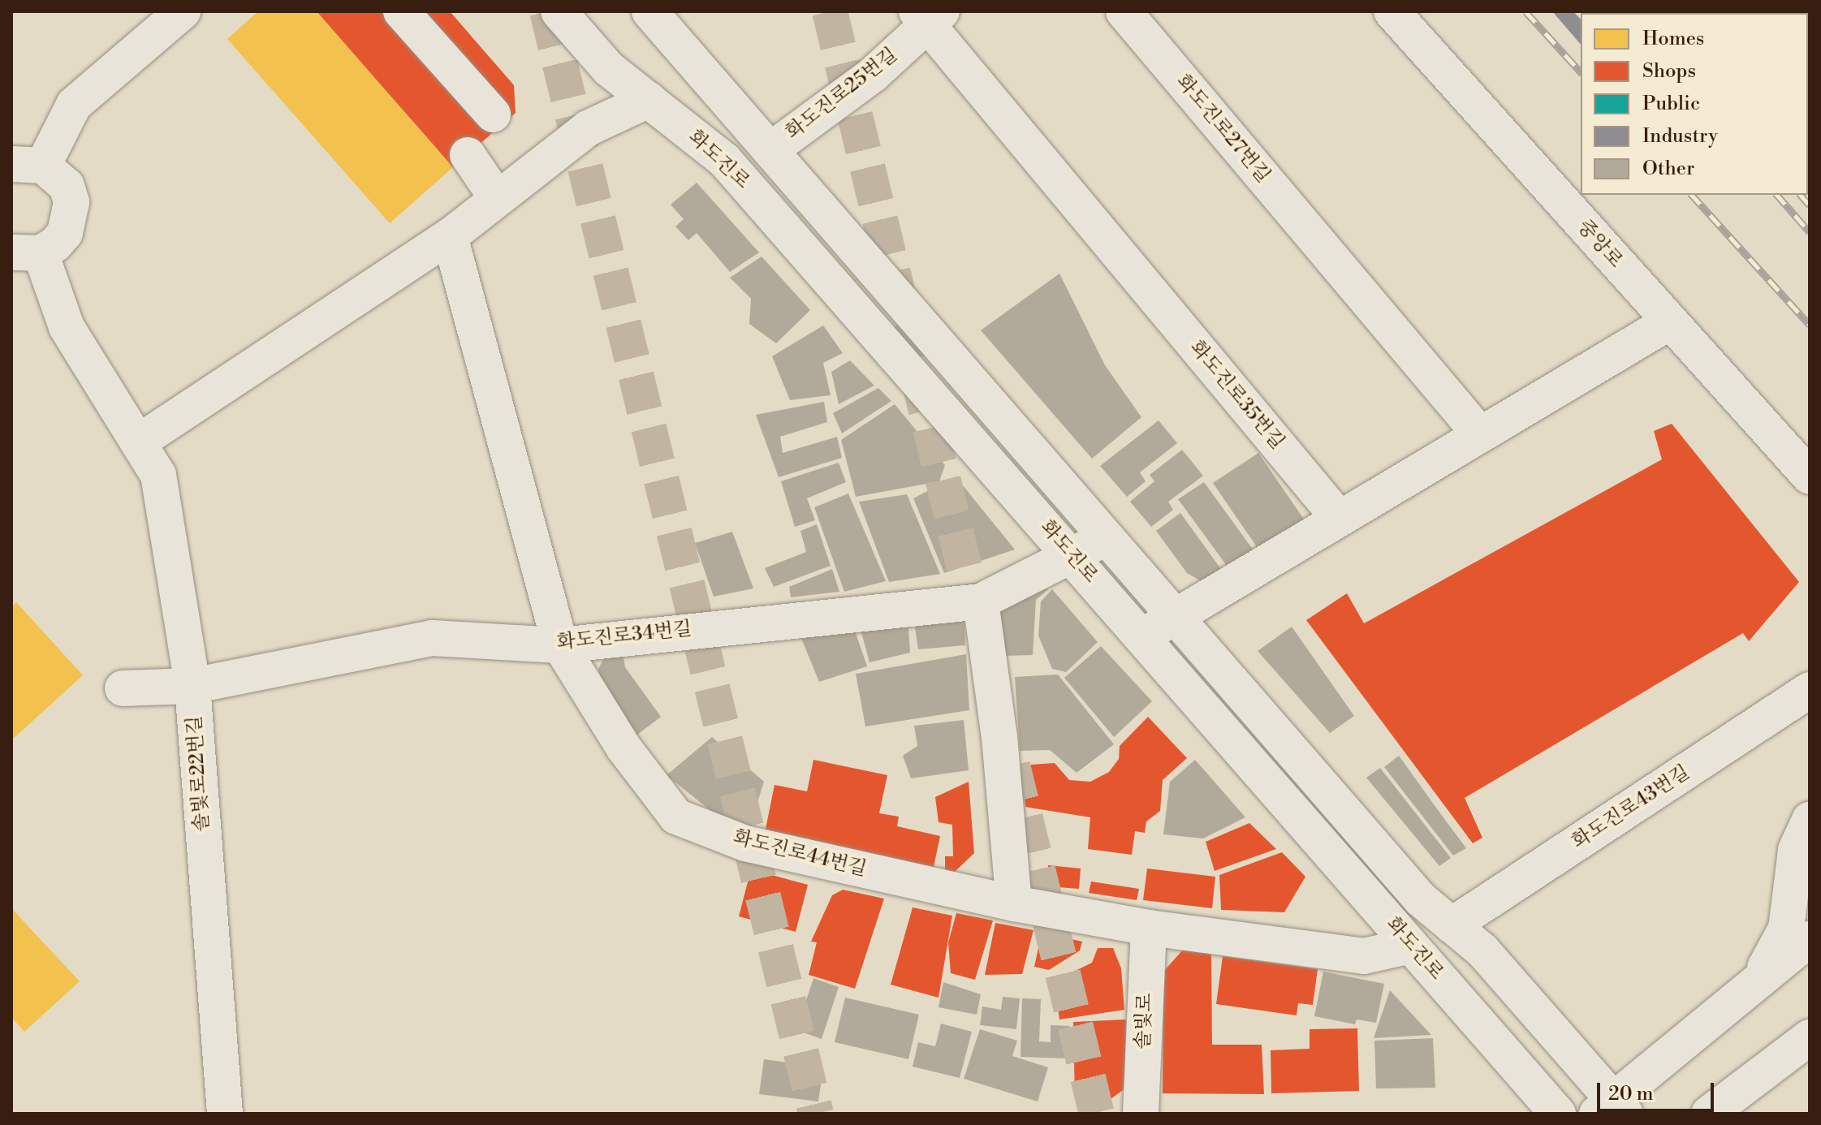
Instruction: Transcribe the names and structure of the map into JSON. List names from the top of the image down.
{
  "streets": {
    "street": [
      "화도진로25번길",
      "화도진로27번길",
      "화도진로",
      "중앙로",
      "화도진로35번길",
      "화도진로34번길",
      "솔빛로22번길",
      "화도진로43번길",
      "화도진로44번길",
      "솔빛로"
    ]
  },
  "crossings": [
    ["화도진로25번길", "화도진로"],
    ["화도진로25번길", "화도진로35번길"],
    ["화도진로", "화도진로34번길"],
    ["화도진로", "화도진로43번길"],
    ["화도진로", "화도진로44번길"],
    ["화도진로34번길", "솔빛로22번길"],
    ["화도진로34번길", "화도진로44번길"],
    ["화도진로44번길", "솔빛로"]
  ],
  "legend": [
    "Homes",
    "Shops",
    "Public",
    "Industry",
    "Other"
  ],
  "scale_bar": "20 m"
}
